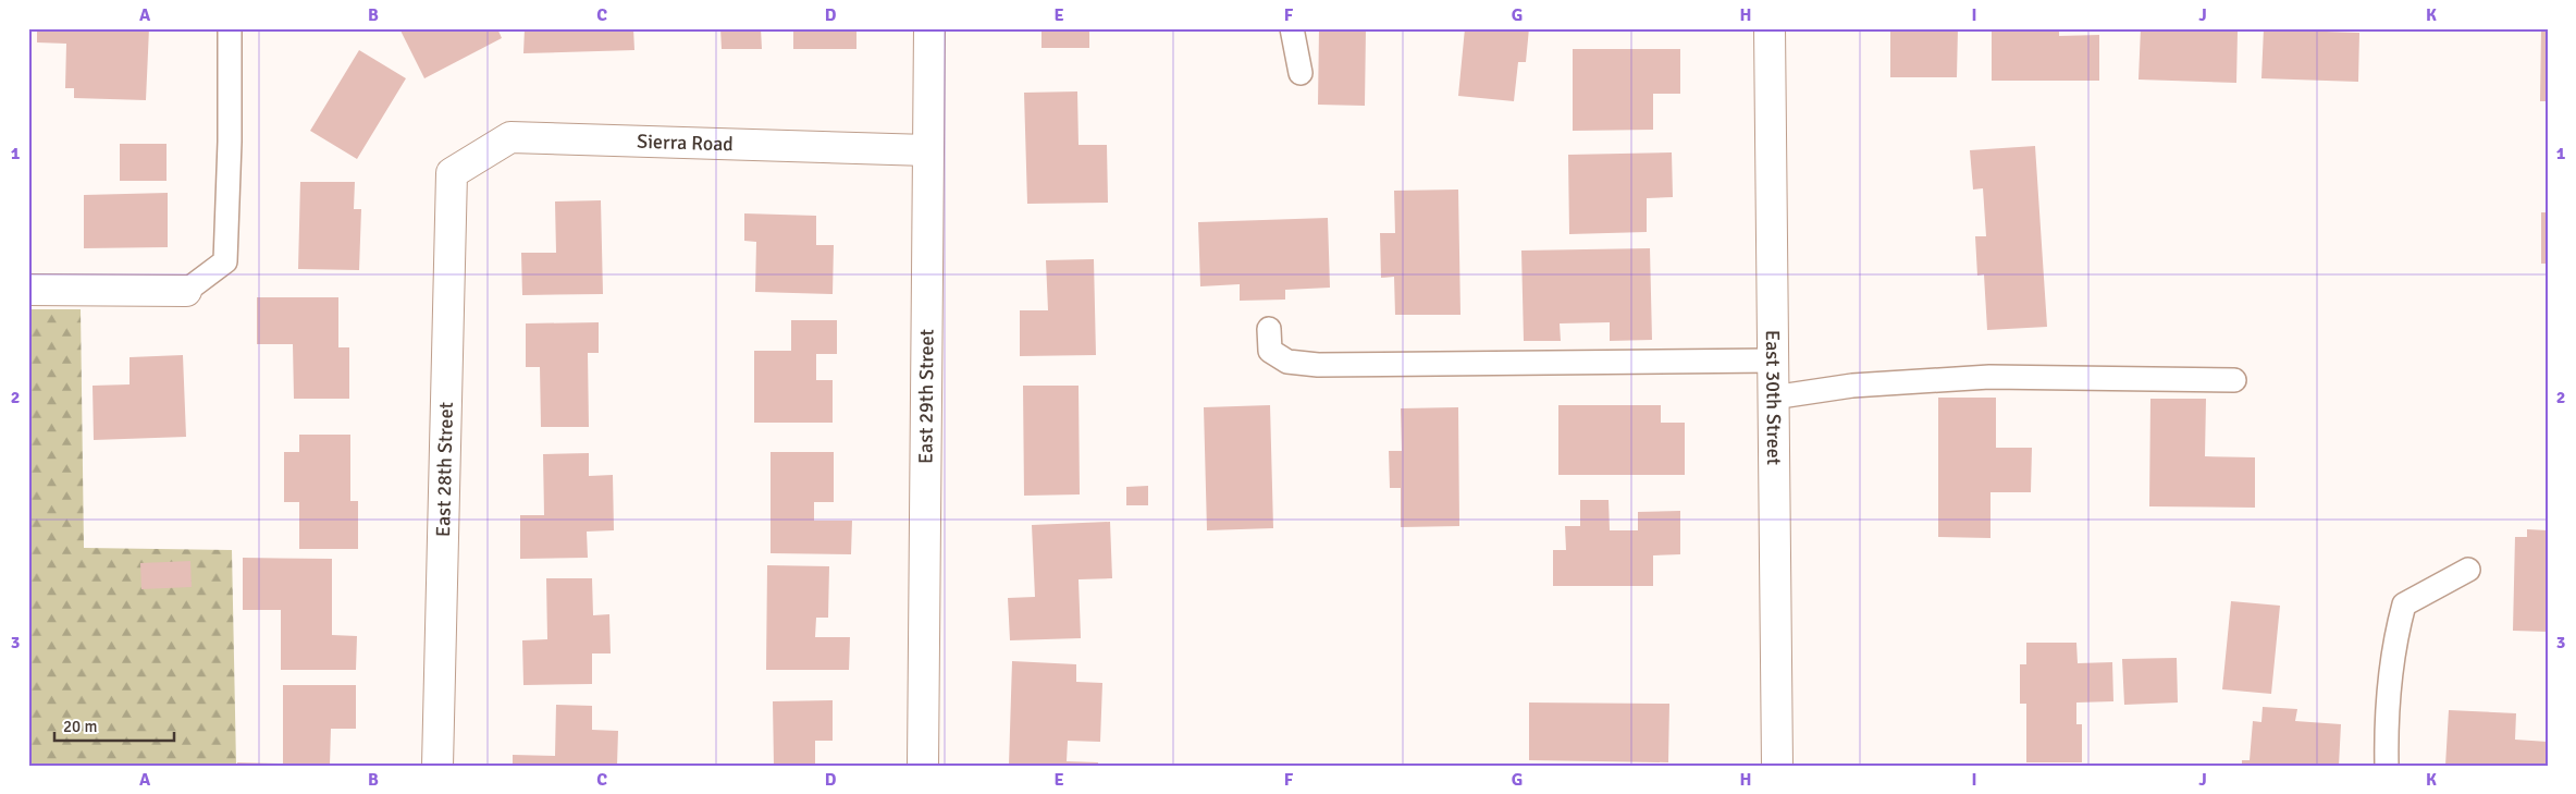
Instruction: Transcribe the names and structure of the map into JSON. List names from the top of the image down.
{
  "streets": {
    "street": [
      "Sierra Road",
      "East 29th Street",
      "East 30th Street",
      "East 28th Street"
    ]
  },
  "crossings": [
    ["Sierra Road", "East 29th Street"],
    ["Sierra Road", "East 28th Street"]
  ],
  "scale_bar": "20 m",
  "grid": {
    "columns": [
      "A",
      "B",
      "C",
      "D",
      "E",
      "F",
      "G",
      "H",
      "I",
      "J",
      "K"
    ],
    "rows": ["1", "2", "3"]
  }
}
